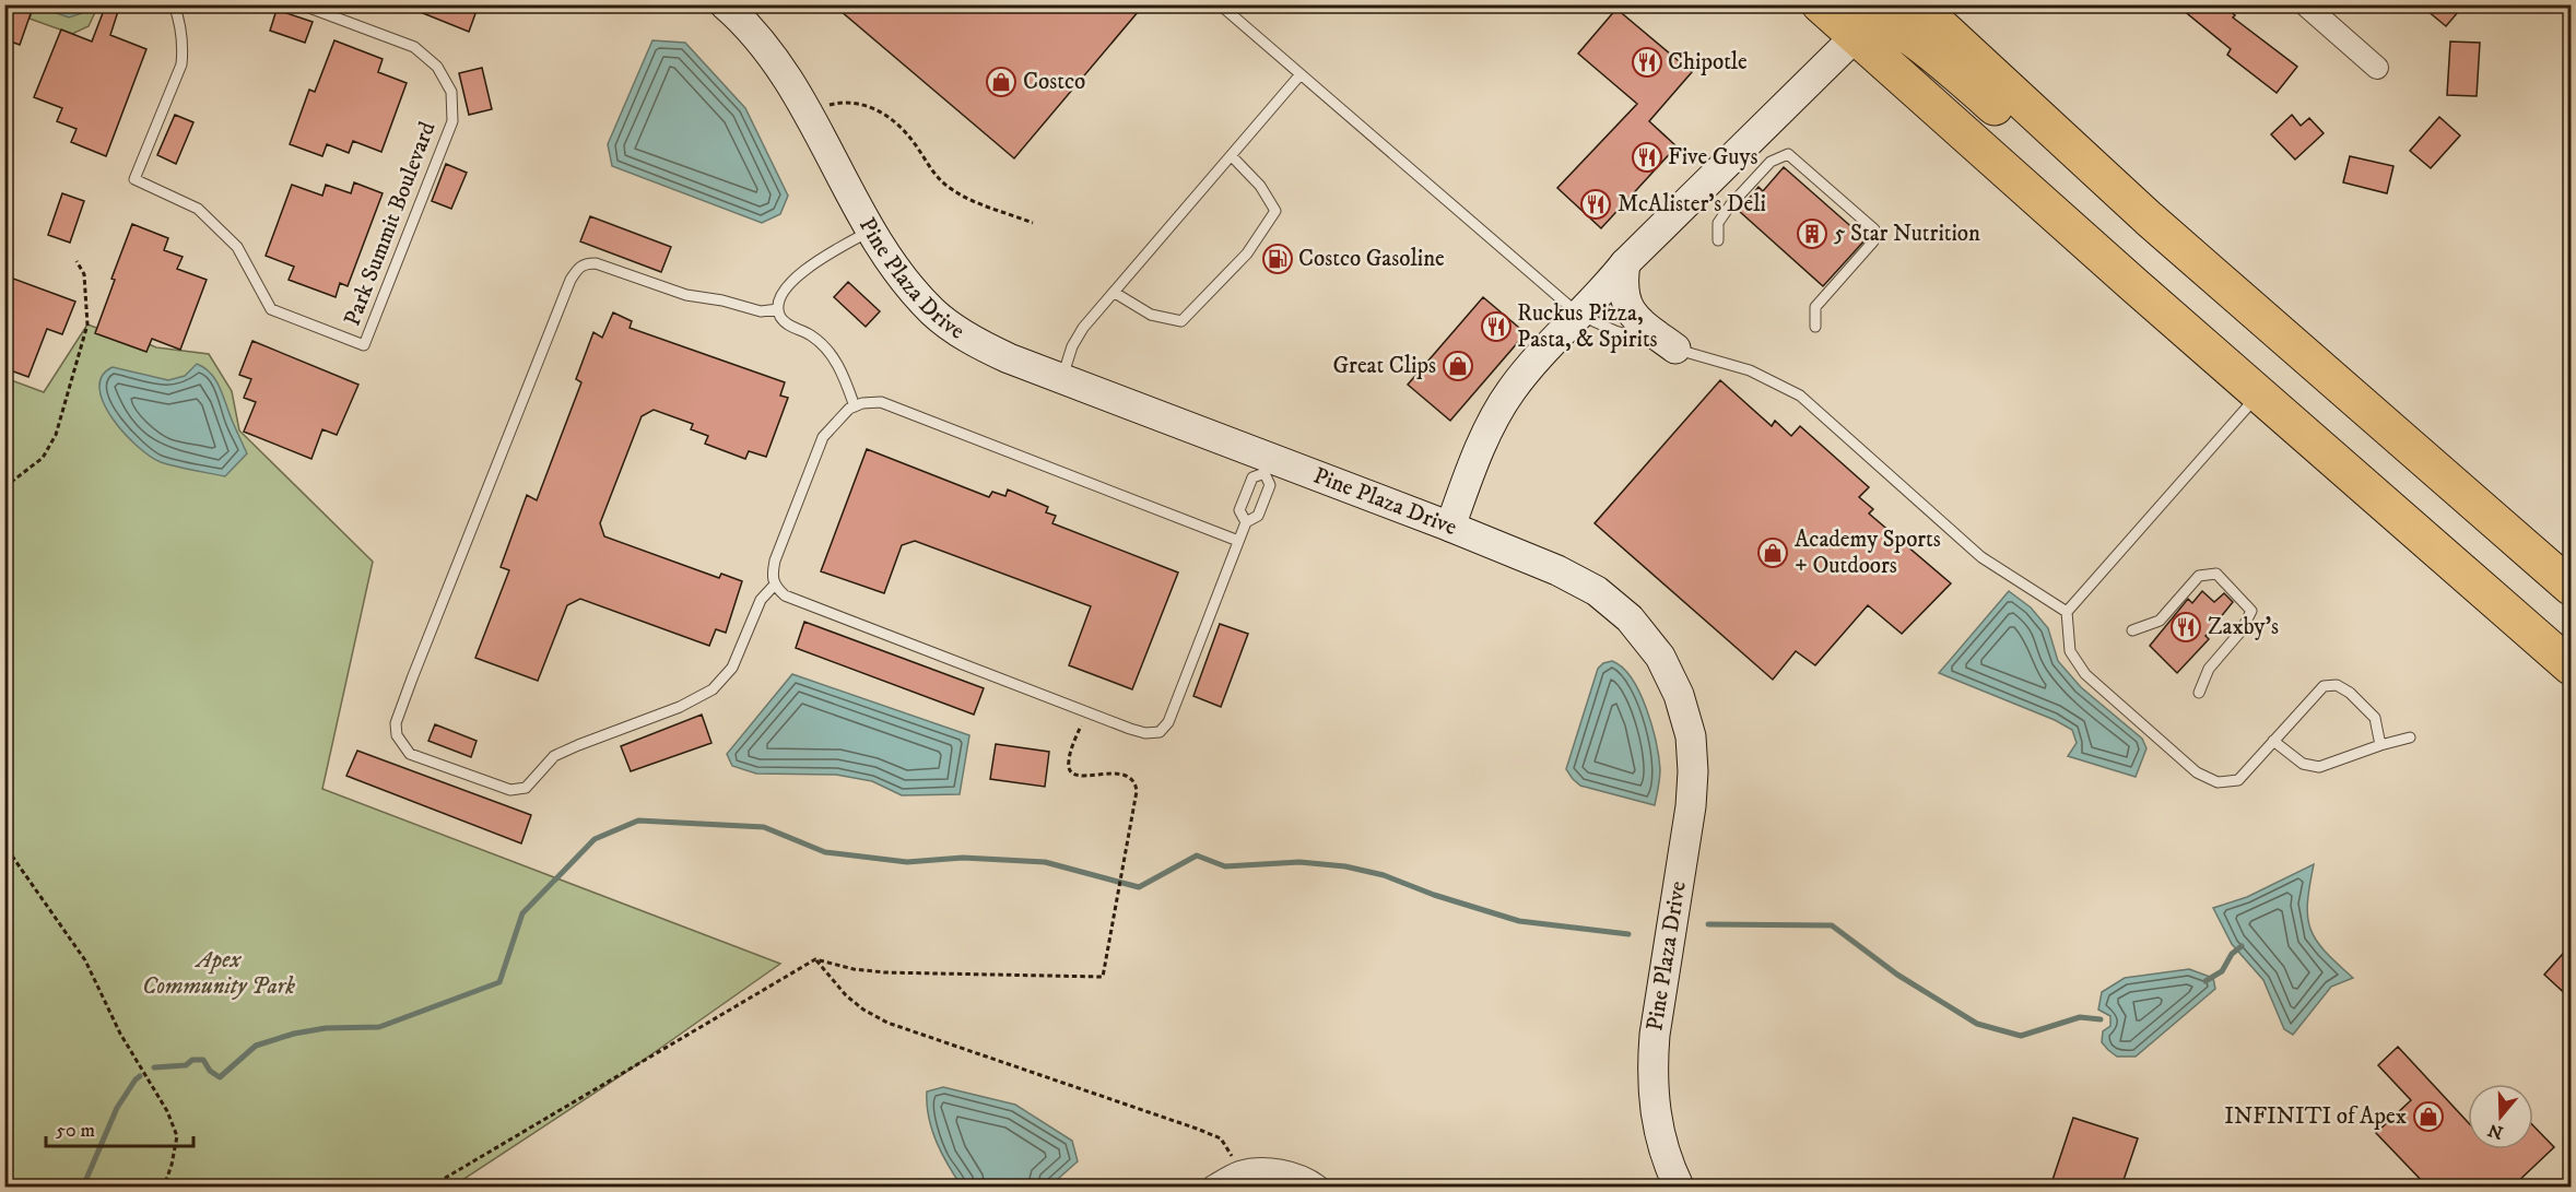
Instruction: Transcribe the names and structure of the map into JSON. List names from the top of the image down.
{
  "streets": {
    "street": ["Pine Plaza Drive"],
    "lane": ["Park Summit Boulevard"]
  },
  "parks": ["Apex Community Park"],
  "places": {
    "restaurant": [
      "Chipotle",
      "Five Guys",
      "McAlister's Deli",
      "Ruckus Pizza, Pasta, & Spirits",
      "Zaxby's"
    ],
    "shop": [
      "Costco",
      "Great Clips",
      "Academy Sports + Outdoors",
      "INFINITI of Apex"
    ],
    "building": ["5 Star Nutrition"],
    "fuel station": ["Costco Gasoline"]
  },
  "scale_bar": "50 m",
  "north": "bottom"
}
